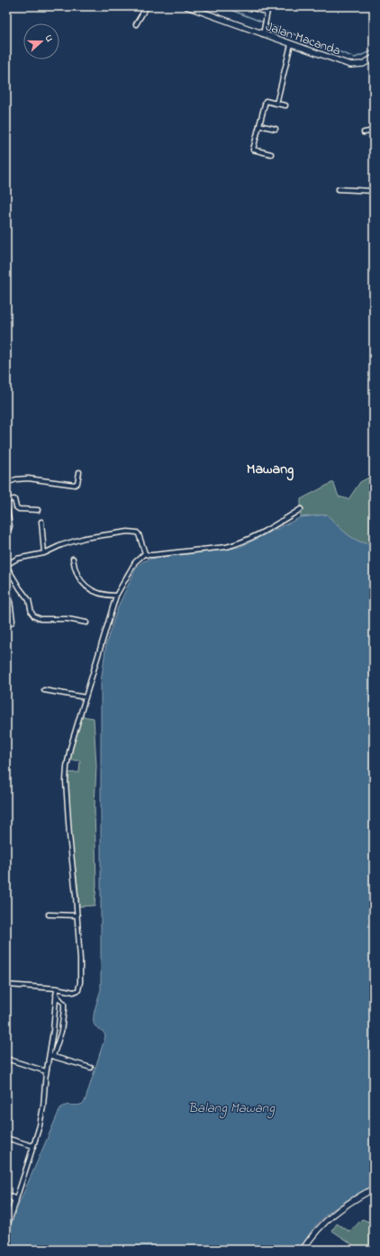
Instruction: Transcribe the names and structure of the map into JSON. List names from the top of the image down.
{
  "streets": {
    "street": ["Jalan Macanda"]
  },
  "districts": ["Mawang"],
  "water": ["Balang Mawang"],
  "north": "right"
}
